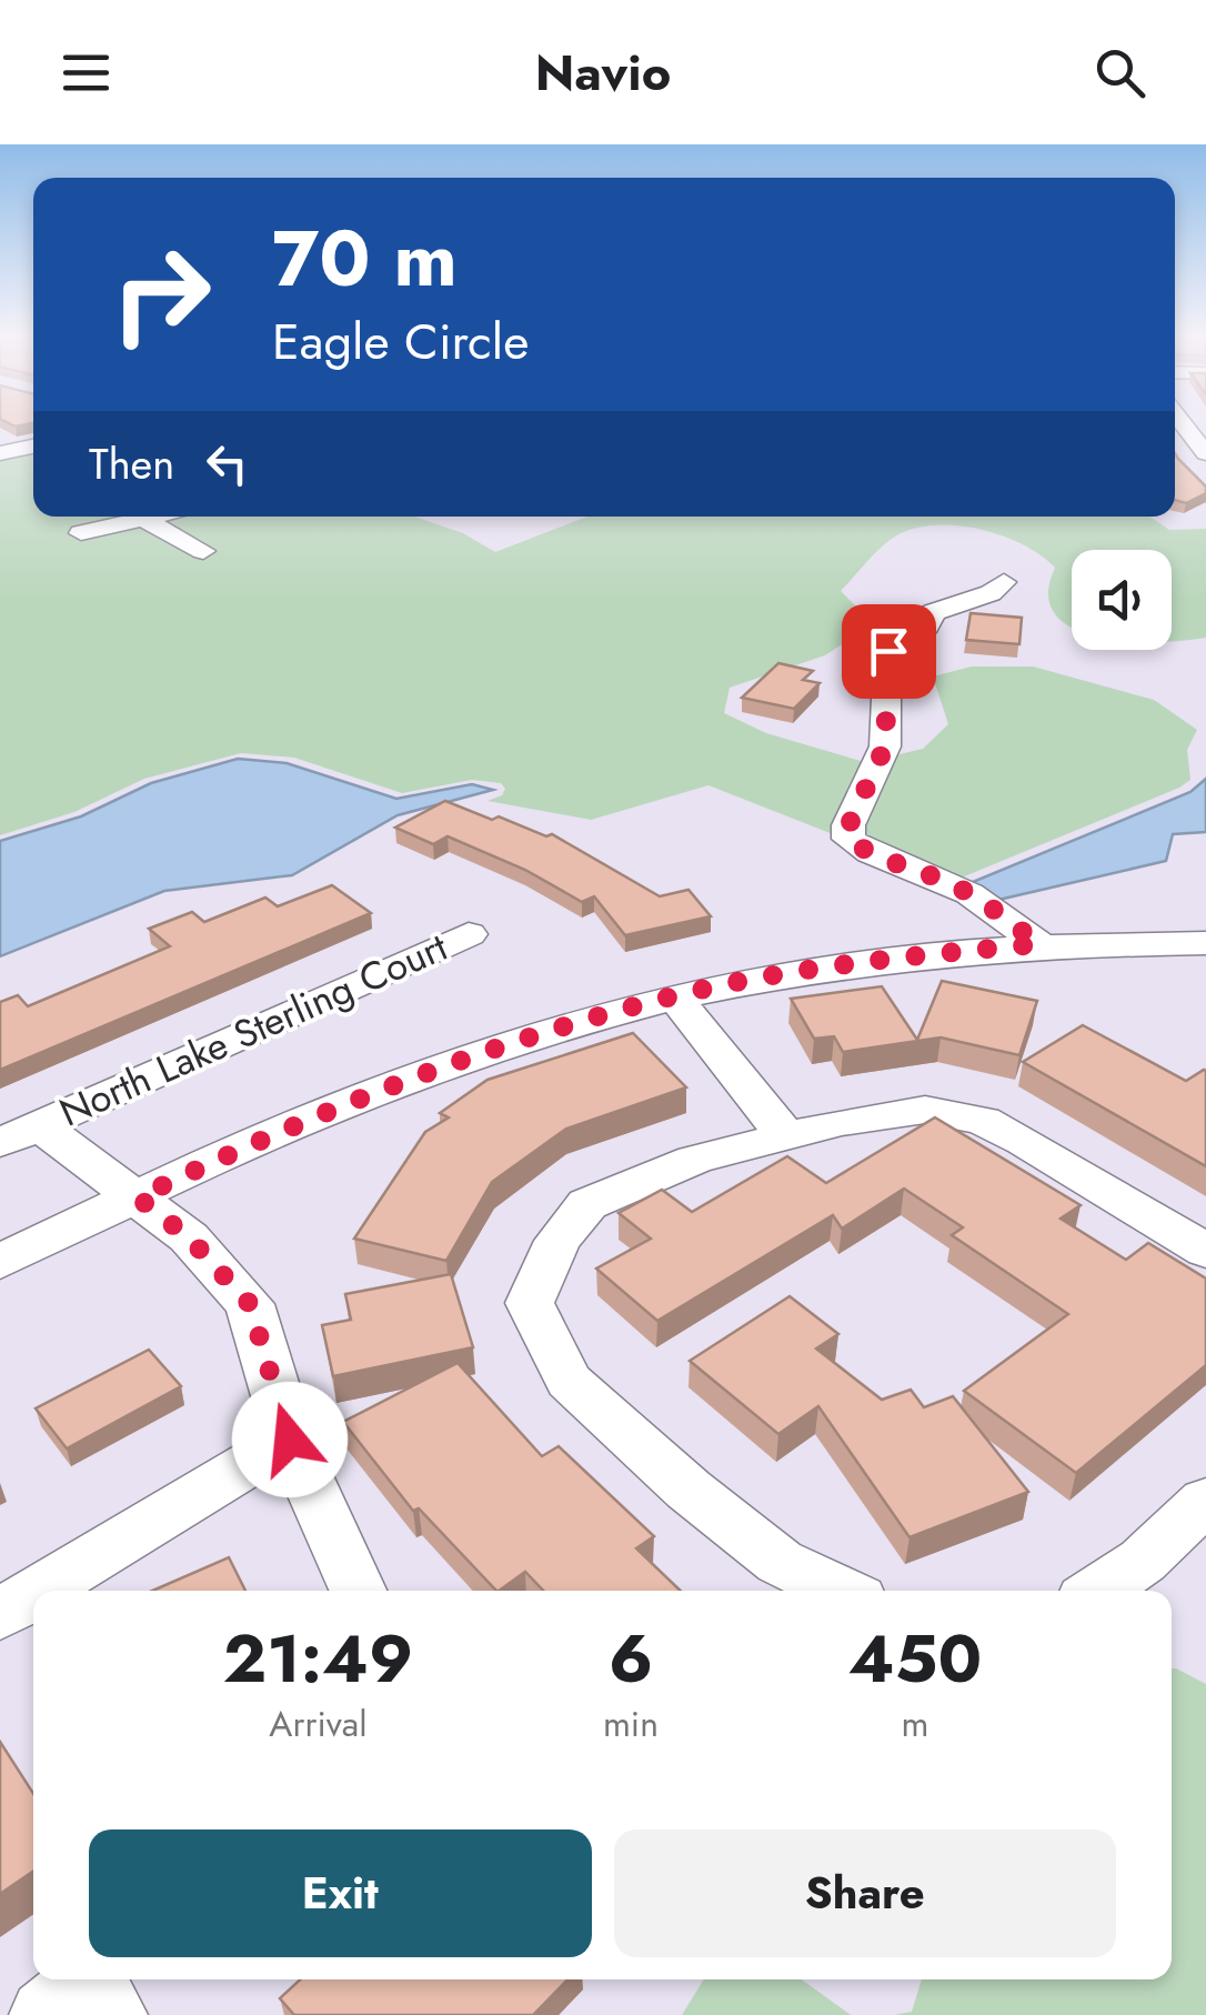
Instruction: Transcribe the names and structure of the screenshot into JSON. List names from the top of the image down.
{
  "streets": {
    "street": ["North Lake Sterling Court"]
  },
  "page": {
    "header": "Navio",
    "turn": ["70 m", "Eagle Circle"],
    "then": "Then",
    "eta": [
      "21:49",
      "Arrival",
      "6",
      "min",
      "450",
      "m"
    ],
    "buttons": ["Exit", "Share"]
  }
}
